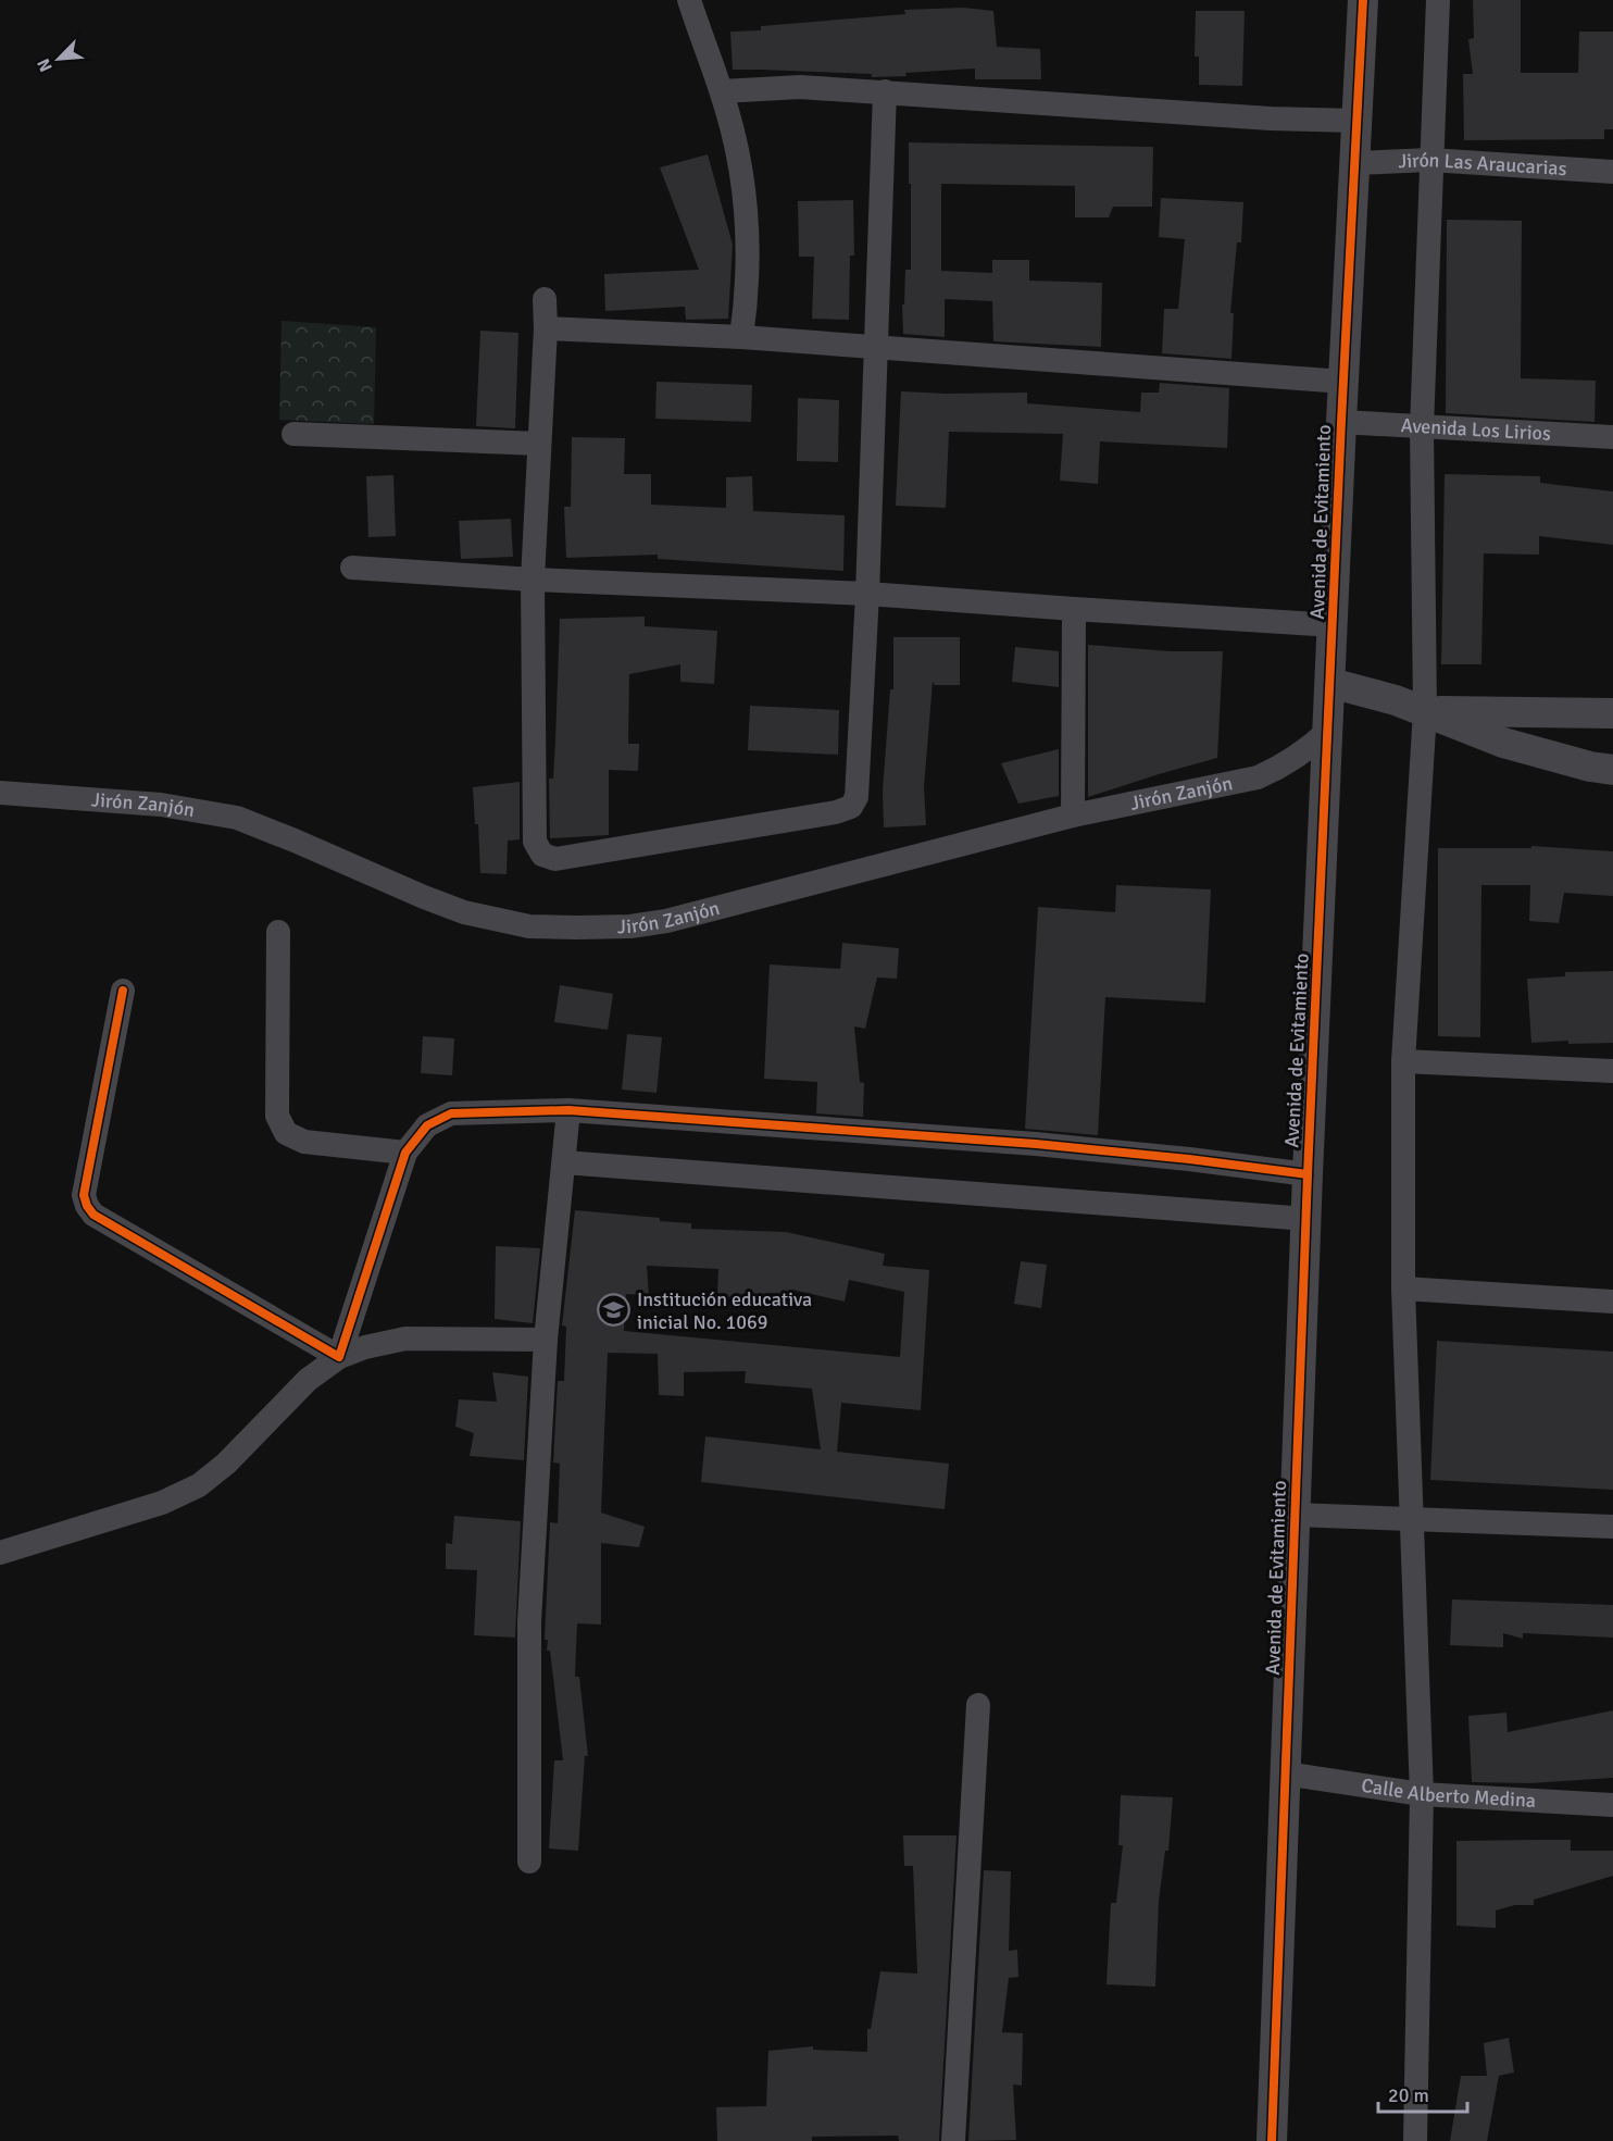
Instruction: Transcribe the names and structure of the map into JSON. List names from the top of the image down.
{
  "streets": {
    "street": [
      "Jirón Las Araucarias",
      "Avenida Los Lirios",
      "Avenida de Evitamiento",
      "Jirón Zanjón",
      "Calle Alberto Medina"
    ]
  },
  "crossings": [
    ["Jirón Las Araucarias", "Avenida de Evitamiento"],
    ["Avenida Los Lirios", "Avenida de Evitamiento"],
    ["Avenida de Evitamiento", "Jirón Zanjón"],
    ["Avenida de Evitamiento", "Calle Alberto Medina"]
  ],
  "places": {
    "school or university": ["Institución educativa inicial No. 1069"]
  },
  "scale_bar": "20 m",
  "north": "bottom left"
}
